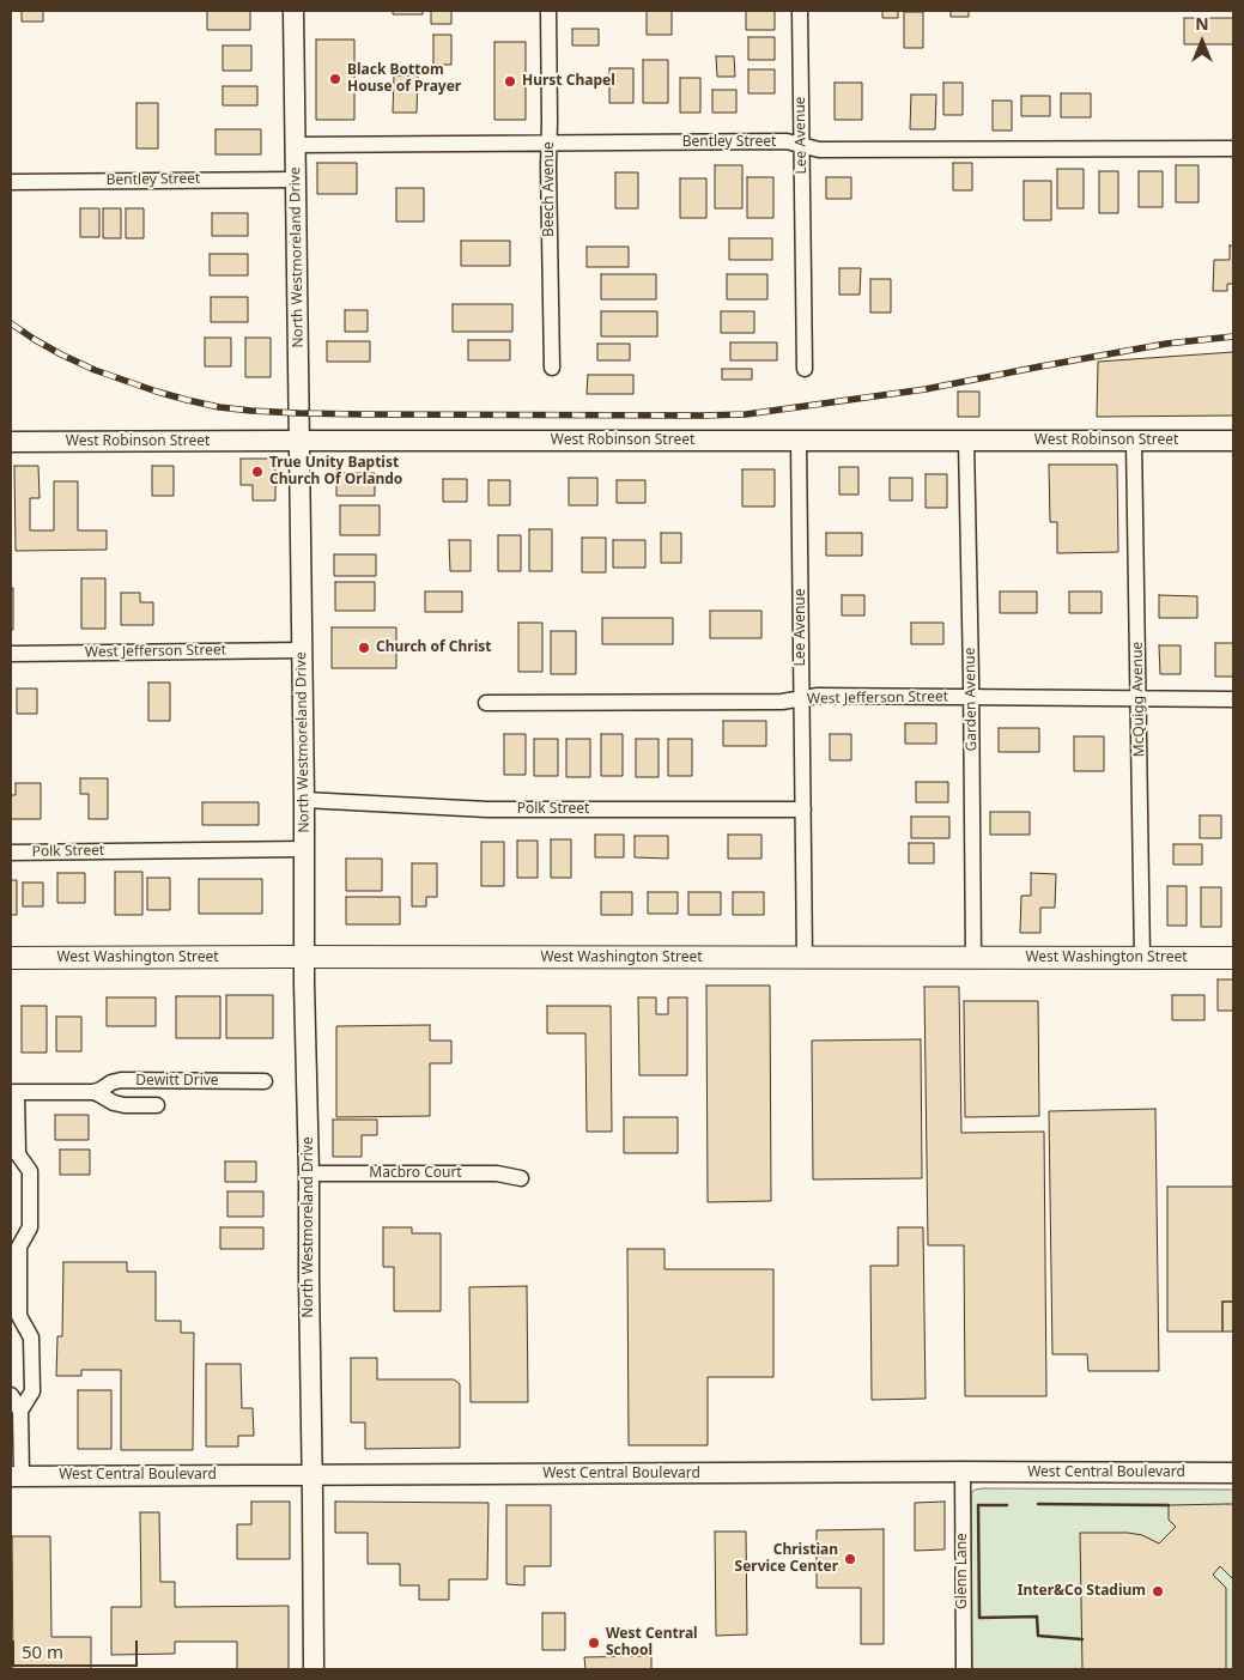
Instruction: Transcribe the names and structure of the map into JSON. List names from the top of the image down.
{
  "streets": {
    "main road": ["West Washington Street"],
    "street": [
      "Lee Avenue",
      "Bentley Street",
      "Beech Avenue",
      "North Westmoreland Drive",
      "West Robinson Street",
      "West Jefferson Street",
      "Garden Avenue",
      "McQuigg Avenue",
      "Polk Street",
      "Dewitt Drive",
      "Macbro Court",
      "West Central Boulevard",
      "Glenn Lane"
    ]
  },
  "crossings": [
    ["Lee Avenue", "Bentley Street"],
    ["Lee Avenue", "West Robinson Street"],
    ["Lee Avenue", "West Jefferson Street"],
    ["Lee Avenue", "Polk Street"],
    ["Lee Avenue", "West Washington Street"],
    ["Bentley Street", "Beech Avenue"],
    ["Bentley Street", "North Westmoreland Drive"],
    ["North Westmoreland Drive", "West Robinson Street"],
    ["North Westmoreland Drive", "West Jefferson Street"],
    ["North Westmoreland Drive", "Polk Street"],
    ["North Westmoreland Drive", "West Washington Street"],
    ["North Westmoreland Drive", "Macbro Court"],
    ["North Westmoreland Drive", "West Central Boulevard"],
    ["West Robinson Street", "Garden Avenue"],
    ["West Robinson Street", "McQuigg Avenue"],
    ["West Jefferson Street", "Garden Avenue"],
    ["West Jefferson Street", "McQuigg Avenue"],
    ["Garden Avenue", "West Washington Street"],
    ["McQuigg Avenue", "West Washington Street"],
    ["West Central Boulevard", "Glenn Lane"]
  ],
  "places": [
    "Black Bottom House of Prayer",
    "Hurst Chapel",
    "True Unity Baptist Church Of Orlando",
    "Church of Christ",
    "Christian Service Center",
    "Inter&Co Stadium",
    "West Central School"
  ],
  "scale_bar": "50 m",
  "north": "top"
}
